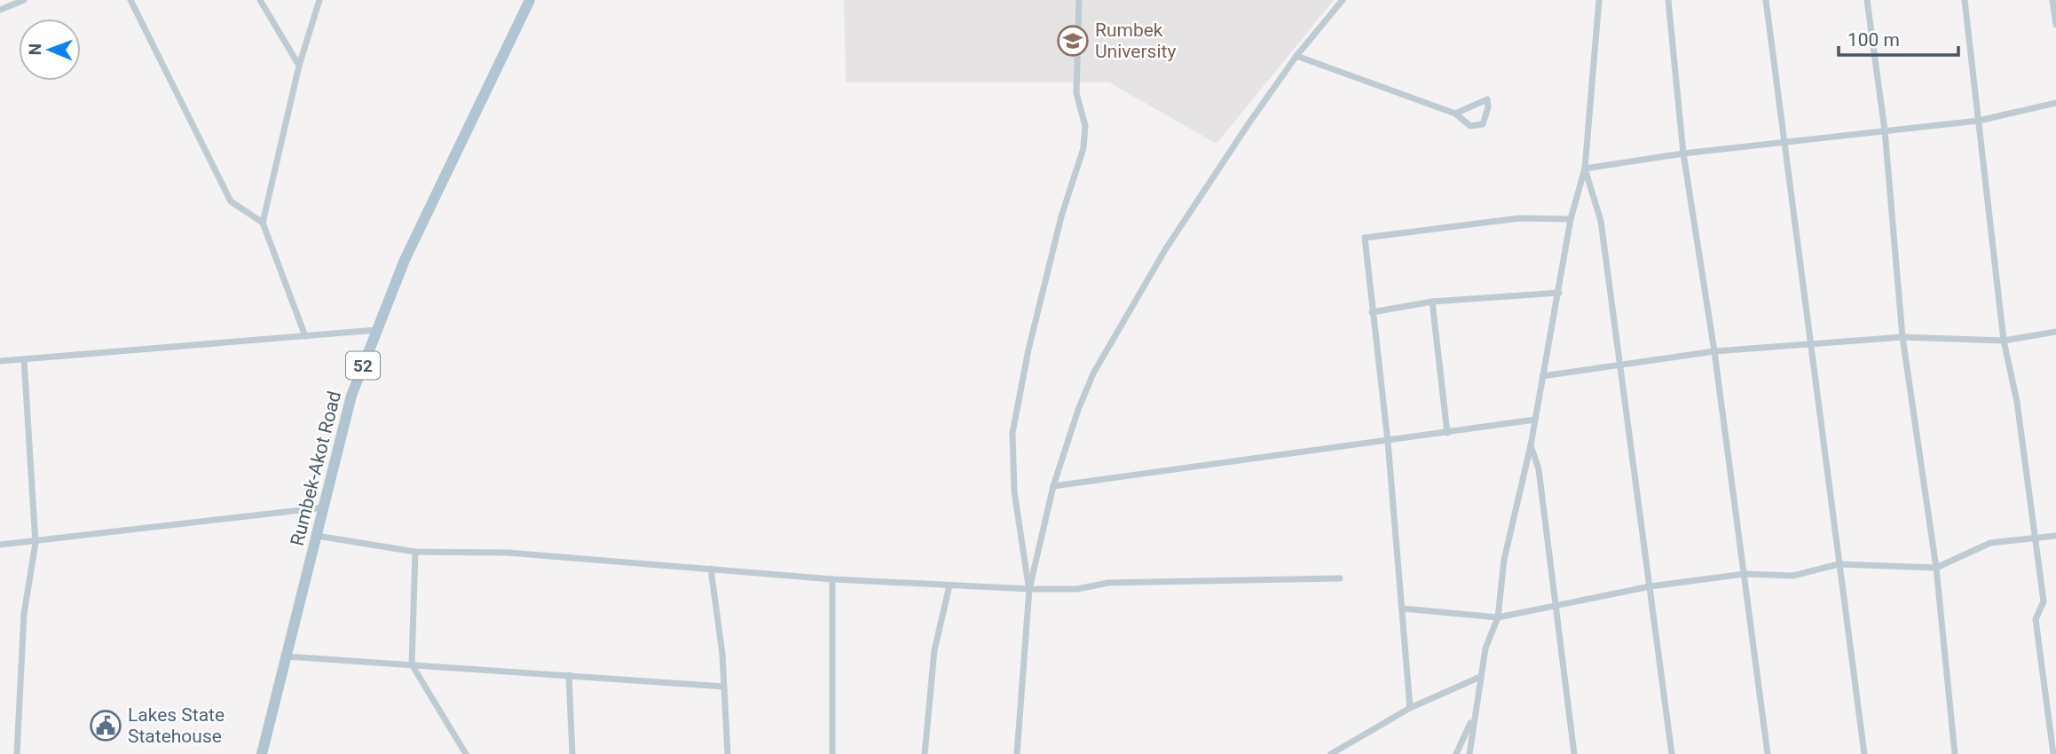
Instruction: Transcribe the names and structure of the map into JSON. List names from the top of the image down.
{
  "streets": {
    "main road": ["52", "Rumbek-Akot Road"]
  },
  "places": {
    "school or university": ["Rumbek University"],
    "public building": ["Lakes State Statehouse"]
  },
  "scale_bar": "100 m",
  "north": "left"
}
